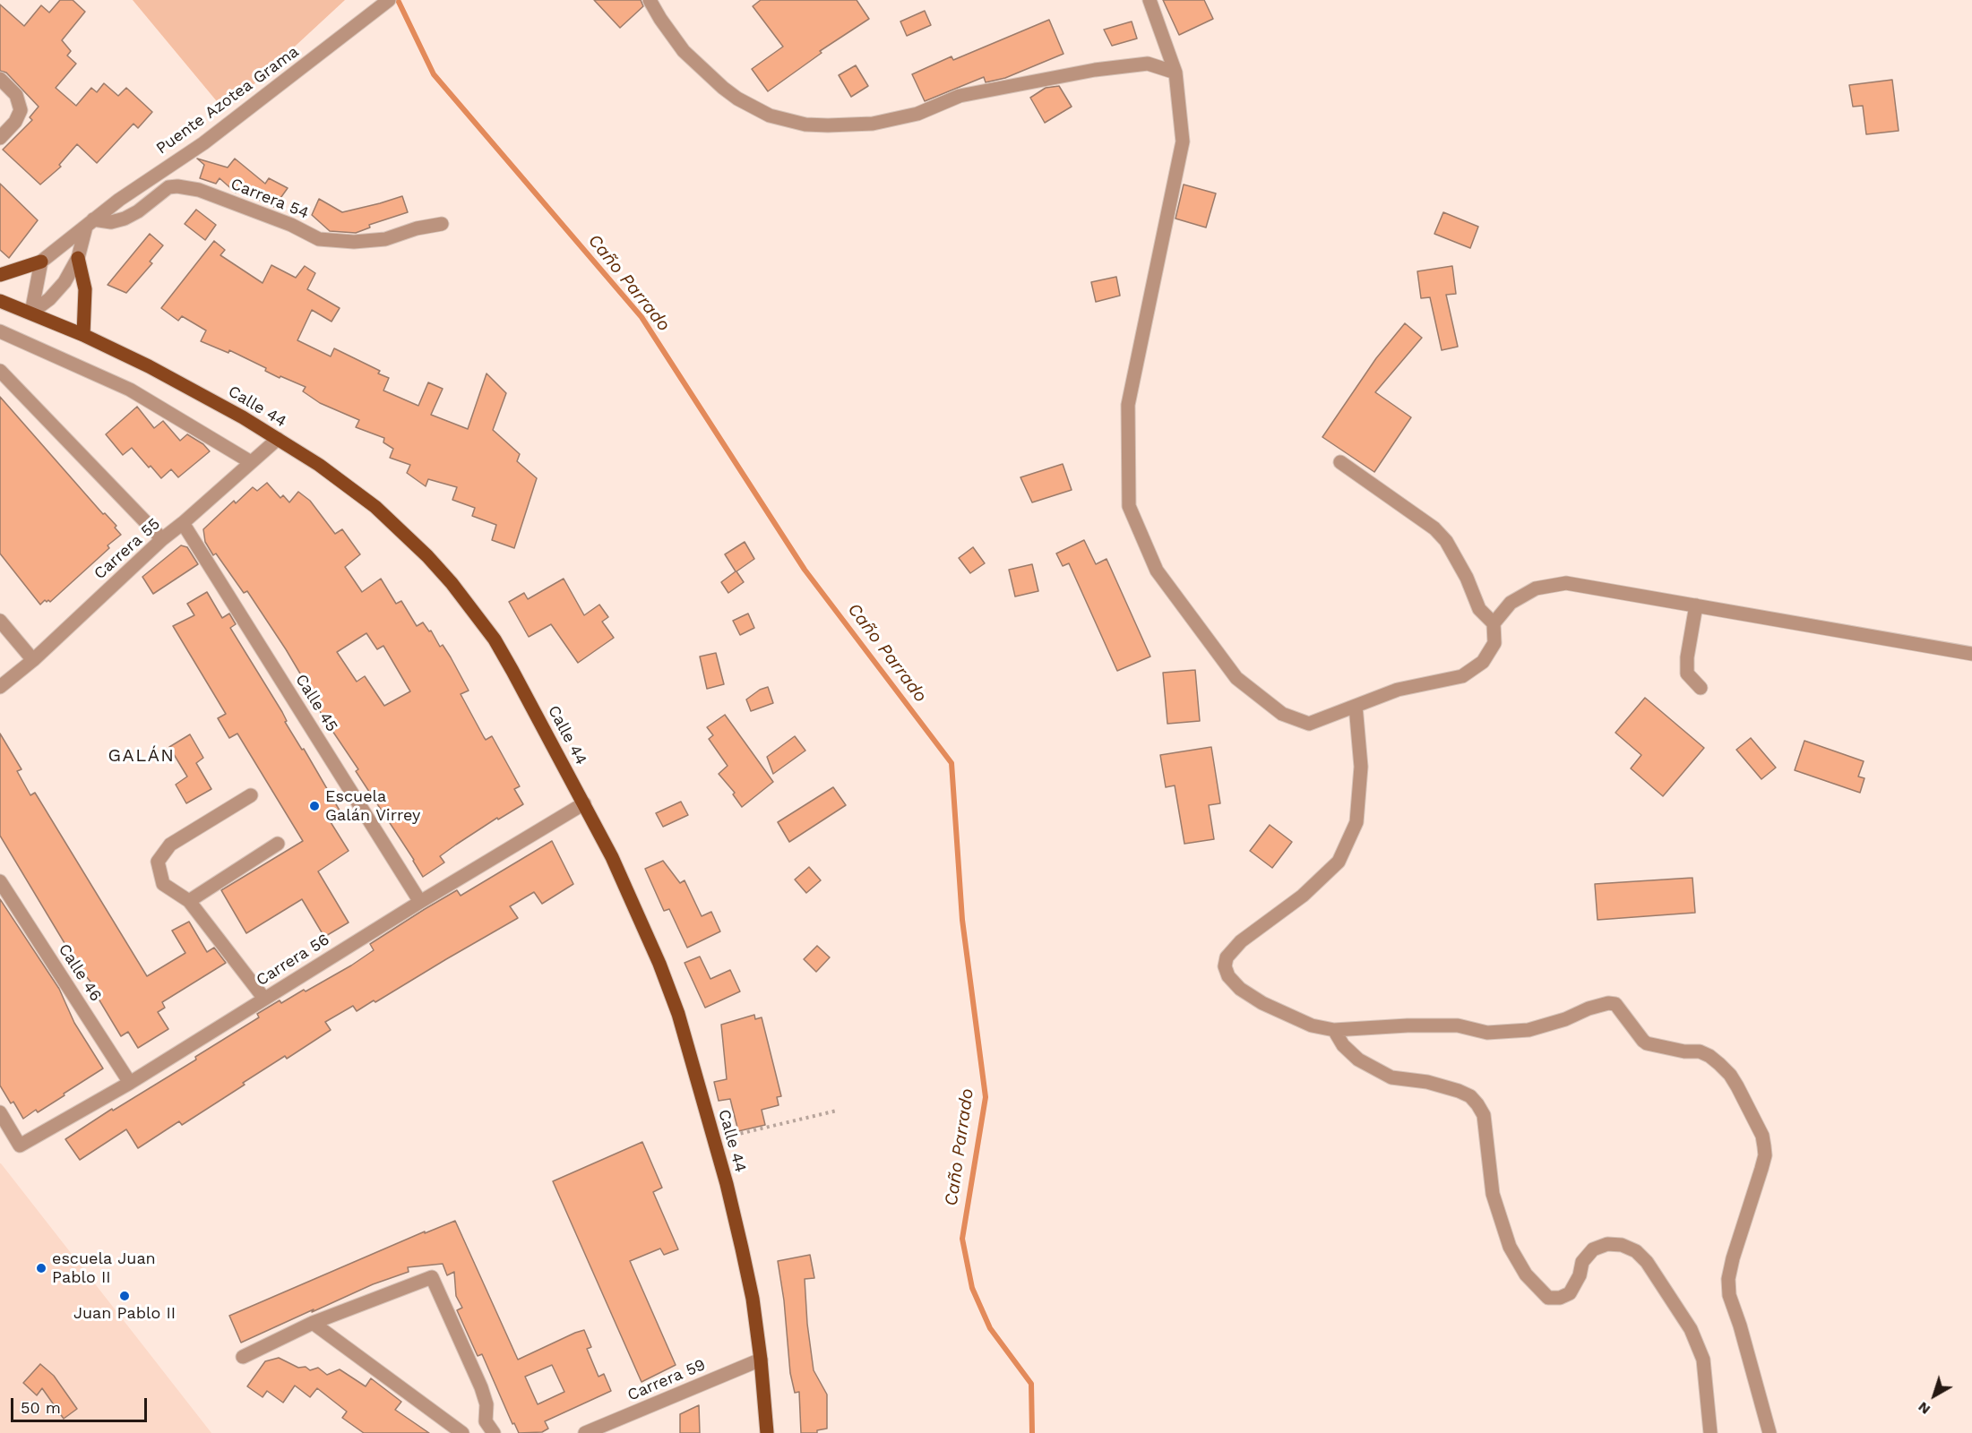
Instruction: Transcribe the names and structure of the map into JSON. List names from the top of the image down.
{
  "streets": {
    "main road": ["Calle 44"],
    "street": [
      "Puente Azotea Grama",
      "Carrera 54",
      "Carrera 55",
      "Calle 45",
      "Carrera 56",
      "Calle 46",
      "Carrera 59"
    ]
  },
  "crossings": [
    ["Puente Azotea Grama", "Carrera 54"],
    ["Calle 44", "Carrera 55"],
    ["Calle 44", "Carrera 56"],
    ["Calle 44", "Carrera 59"],
    ["Carrera 55", "Calle 45"],
    ["Calle 45", "Carrera 56"],
    ["Carrera 56", "Calle 46"]
  ],
  "districts": ["GALÁN"],
  "water": ["Caño Parrado"],
  "places": ["Escuela Galán Virrey", "escuela Juan Pablo II", "Juan Pablo II"],
  "scale_bar": "50 m",
  "north": "bottom left"
}
